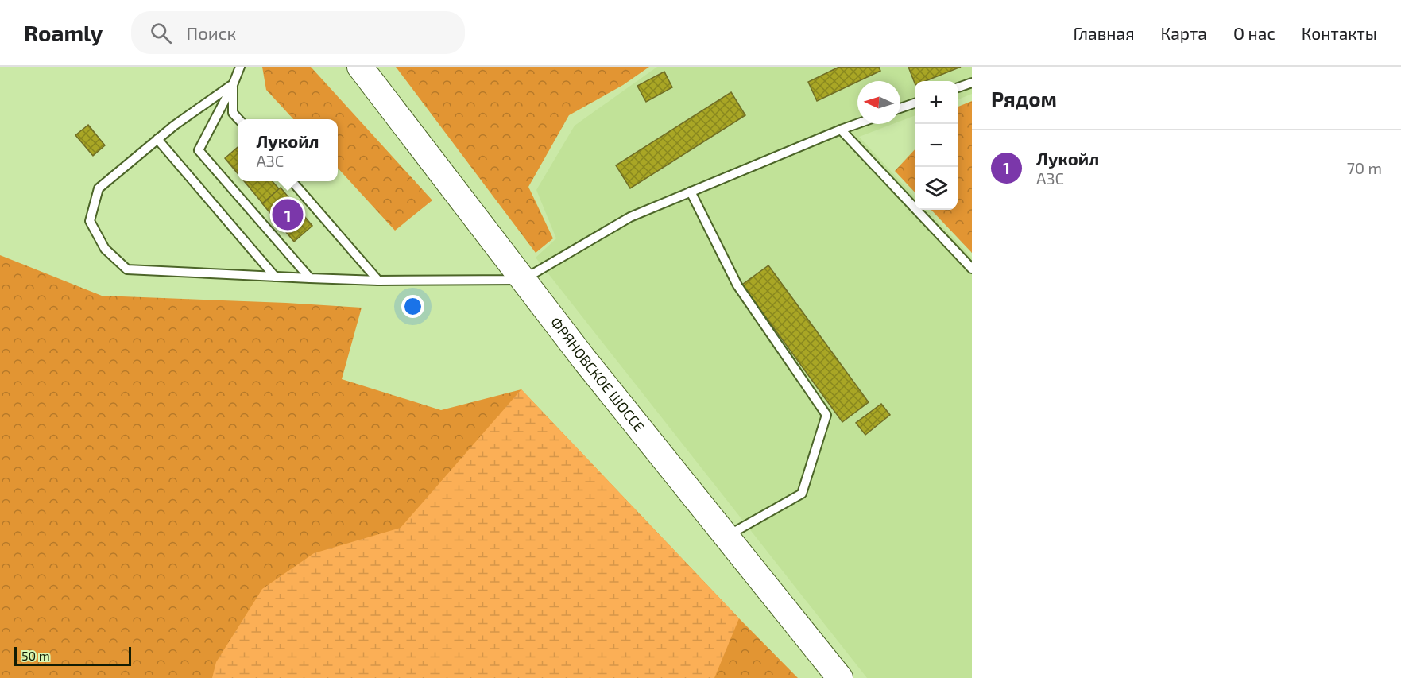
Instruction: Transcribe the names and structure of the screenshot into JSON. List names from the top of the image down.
{
  "streets": {
    "main road": ["ФРЯНОВСКОЕ ШОССЕ"]
  },
  "scale_bar": "50 m",
  "north": "left",
  "page": {
    "header": "Roamly",
    "search": "Поиск",
    "nav": [
      "Главная",
      "Карта",
      "О нас",
      "Контакты"
    ],
    "heading": "Рядом",
    "map_buttons": ["+", "−"],
    "popup": ["Лукойл", "АЗС"],
    "list": [
      {
        "mark": "1",
        "name": "Лукойл",
        "note": "АЗС",
        "value": "70 m"
      }
    ],
    "pins": "1",
    "scale": "50 m"
  }
}
